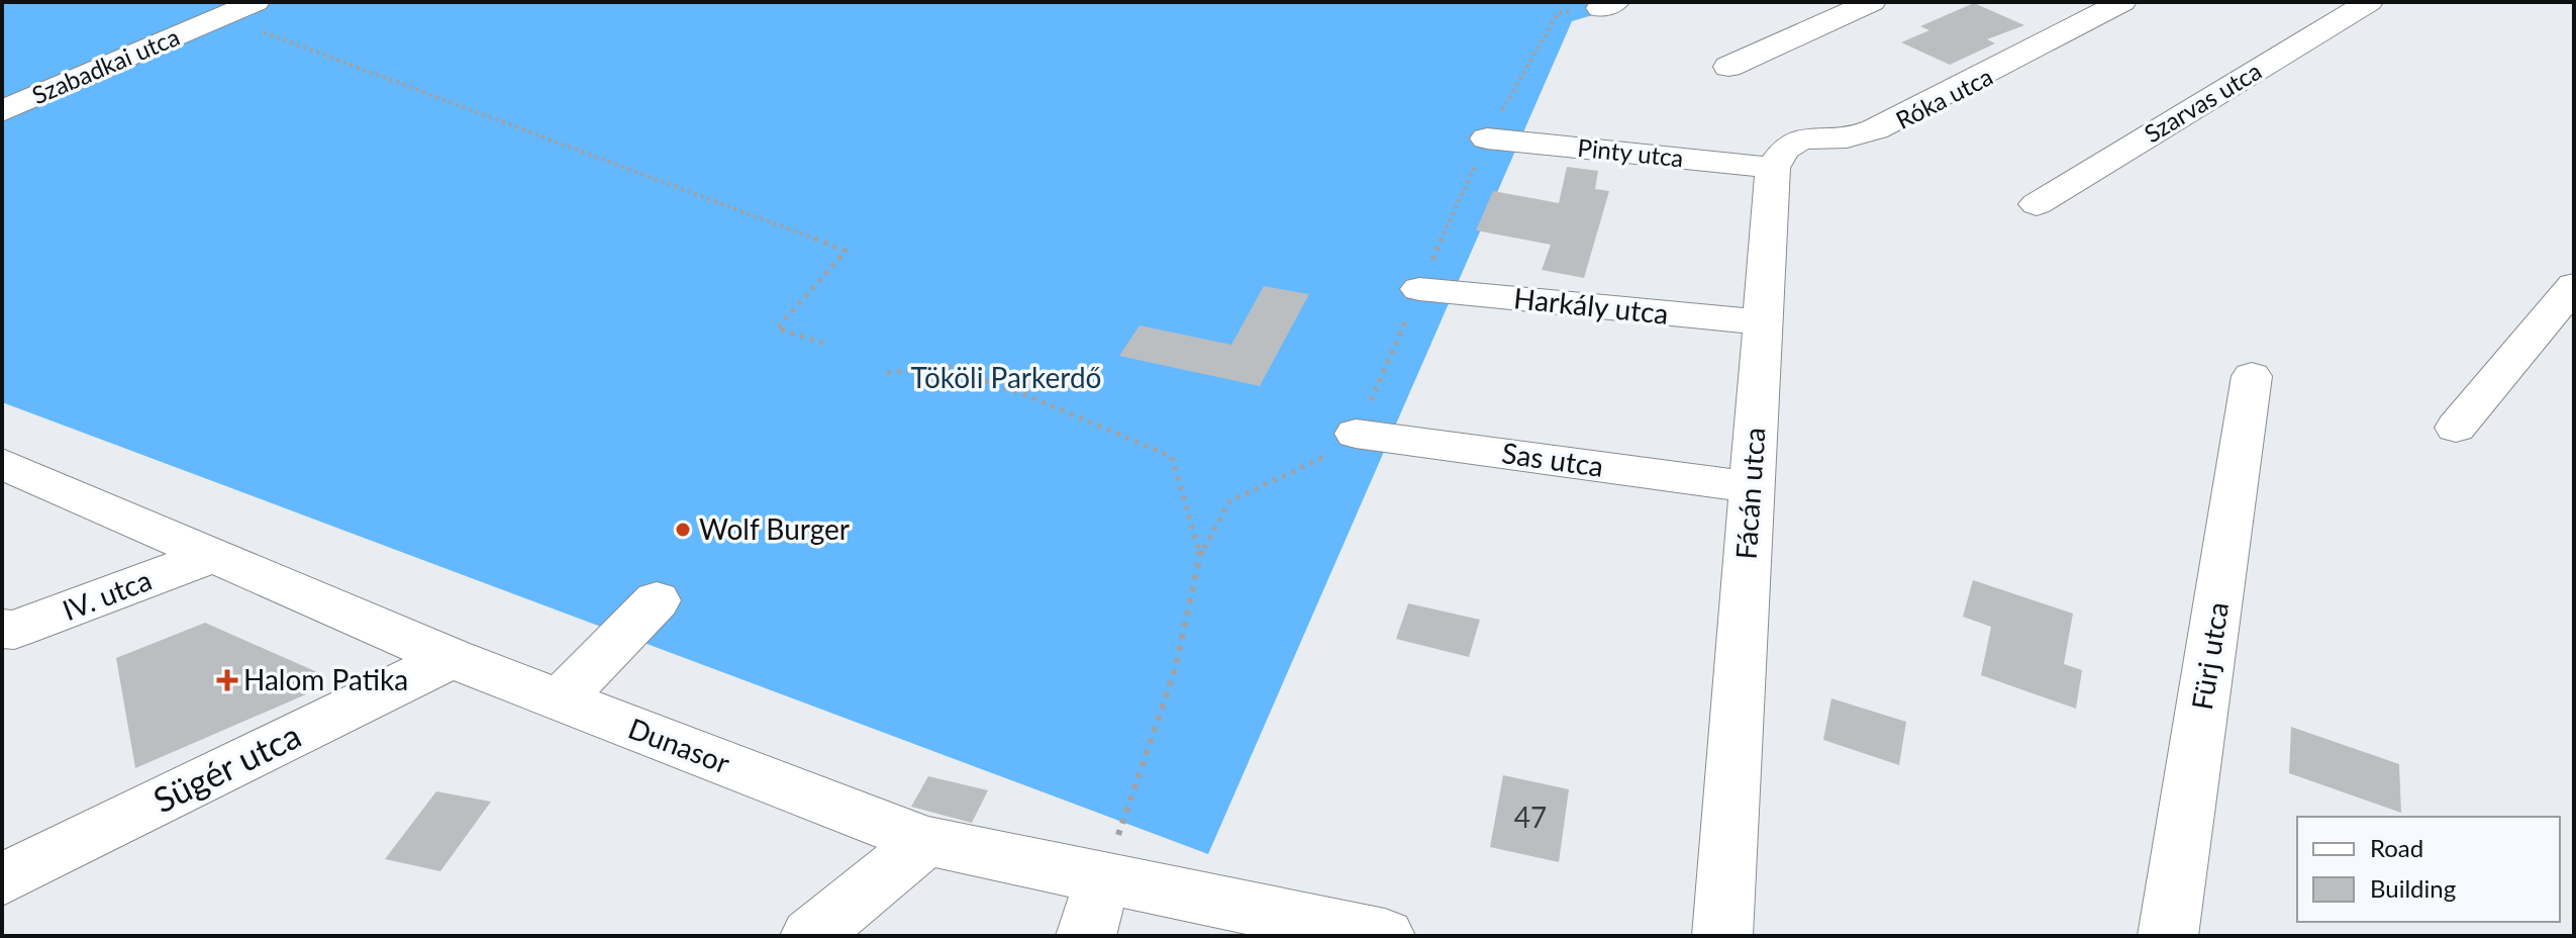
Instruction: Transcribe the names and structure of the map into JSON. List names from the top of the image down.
{
  "streets": {
    "street": [
      "Szabadkai utca",
      "Róka utca",
      "Szarvas utca",
      "Pinty utca",
      "Harkály utca",
      "Sas utca",
      "Fácán utca",
      "IV. utca",
      "Fürj utca",
      "Dunasor",
      "Sügér utca"
    ]
  },
  "crossings": [
    ["Pinty utca", "Fácán utca"],
    ["Harkály utca", "Fácán utca"],
    ["Sas utca", "Fácán utca"],
    ["IV. utca", "Dunasor"],
    ["Dunasor", "Sügér utca"]
  ],
  "parks": ["Tököli Parkerdő"],
  "places": {
    "other": ["Wolf Burger"],
    "health": ["Halom Patika"]
  },
  "house_numbers": ["47"],
  "legend": ["Road", "Building"]
}
